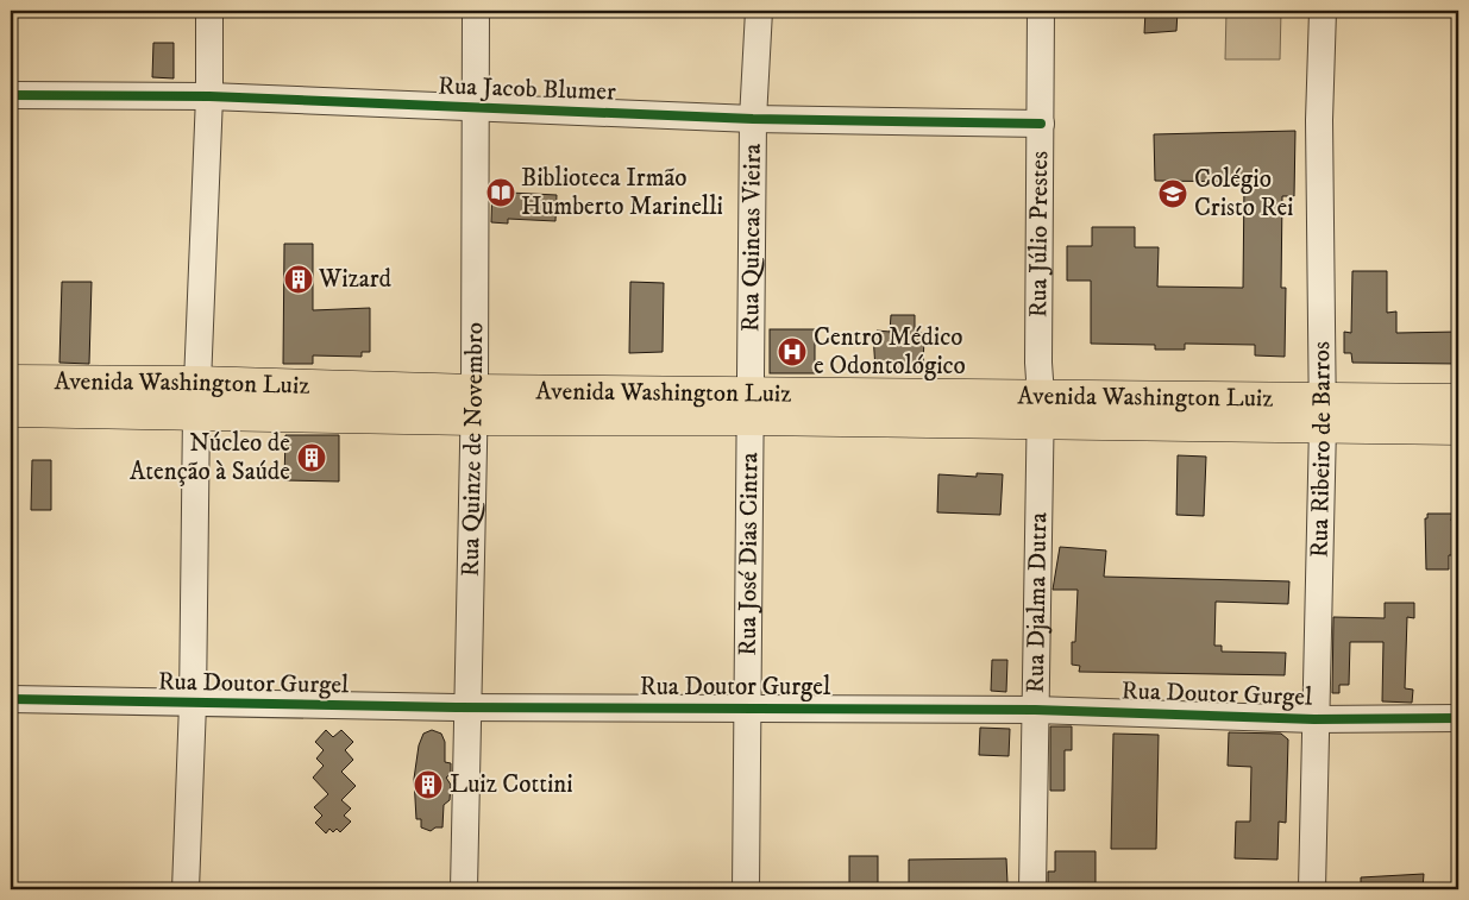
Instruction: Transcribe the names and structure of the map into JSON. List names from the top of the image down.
{
  "streets": {
    "main road": ["Avenida Washington Luiz"],
    "street": [
      "Rua Jacob Blumer",
      "Rua Júlio Prestes",
      "Rua Quincas Vieira",
      "Rua Quinze de Novembro",
      "Rua Ribeiro de Barros",
      "Rua José Dias Cintra",
      "Rua Djalma Dutra",
      "Rua Doutor Gurgel"
    ]
  },
  "crossings": [
    ["Rua Jacob Blumer", "Rua Júlio Prestes"],
    ["Rua Jacob Blumer", "Rua Quincas Vieira"],
    ["Rua Jacob Blumer", "Rua Quinze de Novembro"],
    ["Rua Júlio Prestes", "Avenida Washington Luiz"],
    ["Rua Júlio Prestes", "Rua Djalma Dutra"],
    ["Rua Quincas Vieira", "Avenida Washington Luiz"],
    ["Rua Quincas Vieira", "Rua José Dias Cintra"],
    ["Avenida Washington Luiz", "Rua Quinze de Novembro"],
    ["Avenida Washington Luiz", "Rua Ribeiro de Barros"],
    ["Avenida Washington Luiz", "Rua José Dias Cintra"],
    ["Avenida Washington Luiz", "Rua Djalma Dutra"],
    ["Rua Quinze de Novembro", "Rua Doutor Gurgel"],
    ["Rua Ribeiro de Barros", "Rua Doutor Gurgel"],
    ["Rua José Dias Cintra", "Rua Doutor Gurgel"],
    ["Rua Djalma Dutra", "Rua Doutor Gurgel"]
  ],
  "places": {
    "library": ["Biblioteca Irmão Humberto Marinelli"],
    "school or university": ["Colégio Cristo Rei"],
    "building": ["Wizard", "Núcleo de Atenção à Saúde", "Luiz Cottini"],
    "hospital": ["Centro Médico e Odontológico"]
  }
}
